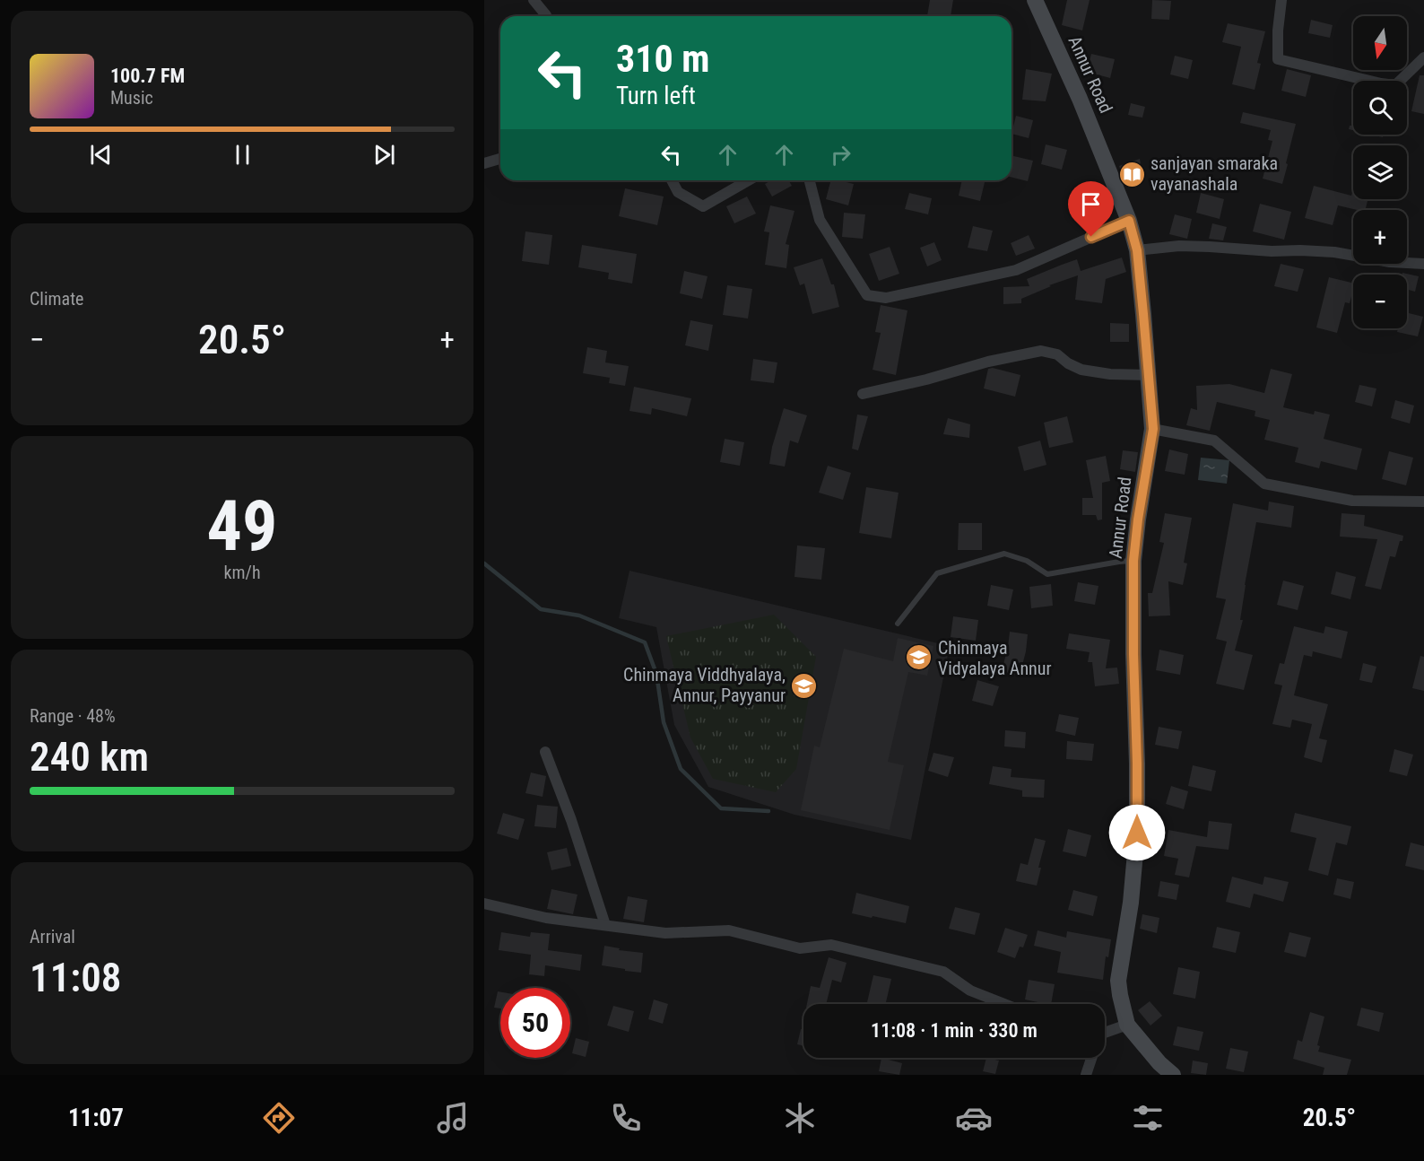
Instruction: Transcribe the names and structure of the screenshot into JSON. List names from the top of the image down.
{
  "streets": {
    "main road": ["Annur Road"]
  },
  "places": {
    "library": ["sanjayan smaraka vayanashala"],
    "school or university": ["Chinmaya Vidyalaya Annur", "Chinmaya Viddhyalaya, Annur, Payyanur"]
  },
  "north": "bottom",
  "page": {
    "map_buttons": ["+", "−"],
    "turn": ["310 m", "Turn left"],
    "song": ["100.7 FM", "Music"],
    "tile": [
      "Climate",
      ["49", "km/h"],
      ["Range · 48%", "240 km"],
      ["Arrival", "11:08"]
    ],
    "heat": ["−", "20.5°", "+"],
    "limit": "50",
    "trip": "11:08 · 1 min · 330 m",
    "tabs": ["11:07", "20.5°"]
  }
}
